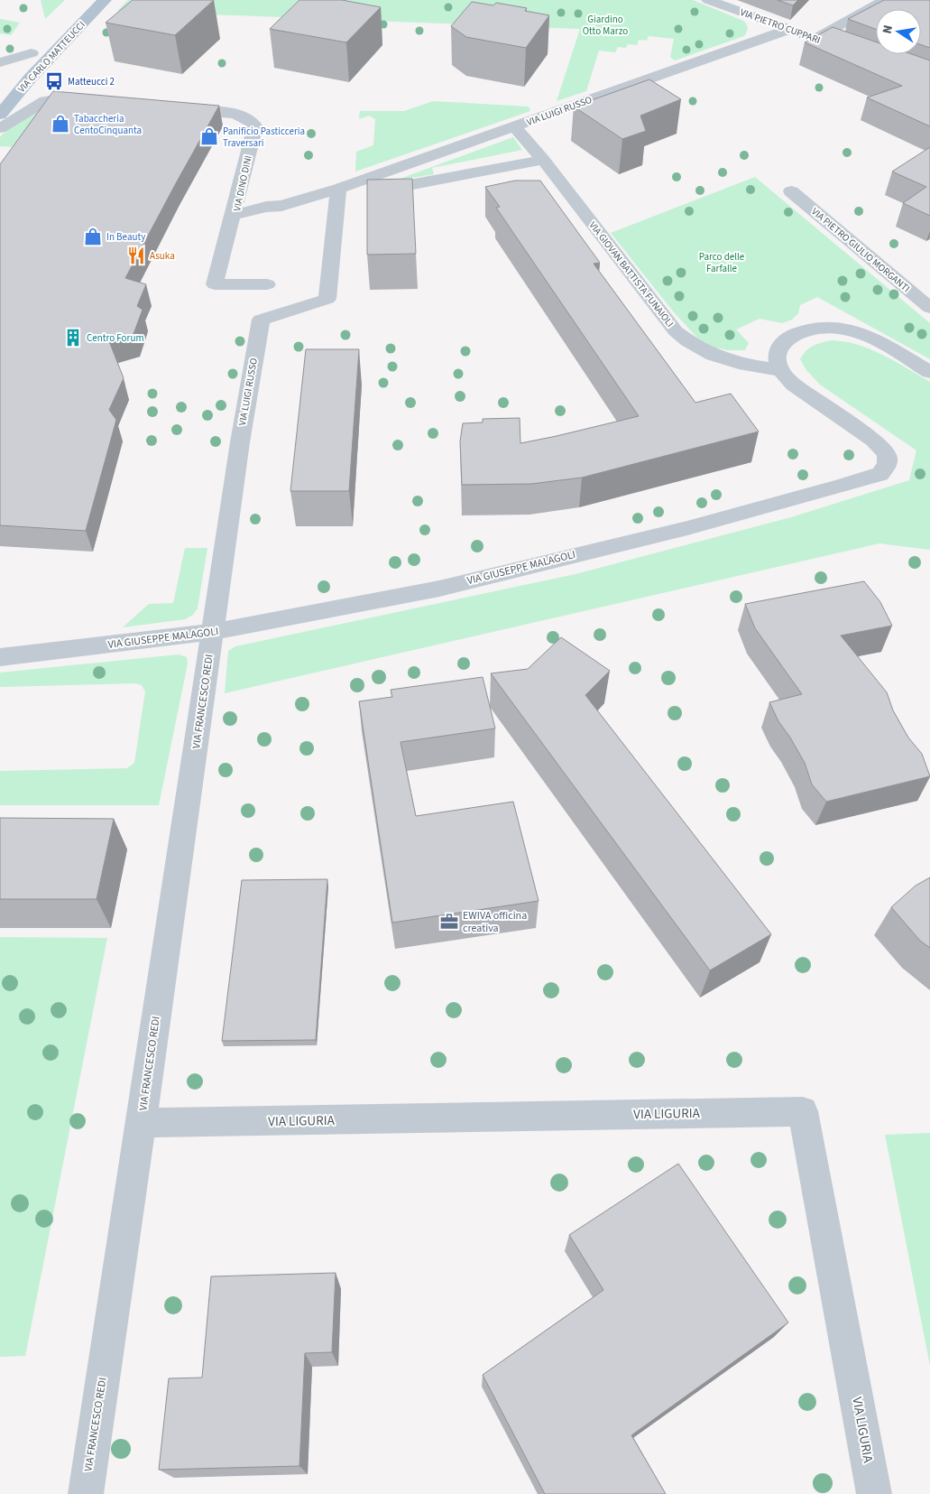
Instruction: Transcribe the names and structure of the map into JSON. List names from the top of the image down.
{
  "streets": {
    "main road": ["VIA CARLO MATTEUCCI"],
    "street": [
      "VIA PIETRO CUPPARI",
      "VIA LUIGI RUSSO",
      "VIA DINO DINI",
      "VIA PIETRO GIULIO MORGANTI",
      "VIA GIOVAN BATTISTA FUNAIOLI",
      "VIA GIUSEPPE MALAGOLI",
      "VIA FRANCESCO REDI",
      "VIA LIGURIA"
    ]
  },
  "crossings": [
    ["VIA PIETRO CUPPARI", "VIA LUIGI RUSSO"],
    ["VIA LUIGI RUSSO", "VIA DINO DINI"],
    ["VIA LUIGI RUSSO", "VIA GIOVAN BATTISTA FUNAIOLI"],
    ["VIA LUIGI RUSSO", "VIA GIUSEPPE MALAGOLI"],
    ["VIA LUIGI RUSSO", "VIA FRANCESCO REDI"],
    ["VIA GIOVAN BATTISTA FUNAIOLI", "VIA GIUSEPPE MALAGOLI"],
    ["VIA GIUSEPPE MALAGOLI", "VIA FRANCESCO REDI"],
    ["VIA FRANCESCO REDI", "VIA LIGURIA"]
  ],
  "parks": ["Giardino Otto Marzo", "Parco delle Farfalle"],
  "places": {
    "bus stop": ["Matteucci 2"],
    "shop": ["Tabaccheria CentoCinquanta", "Panificio Pasticceria Traversari", "In Beauty"],
    "restaurant": ["Asuka"],
    "building": ["Centro Forum"],
    "office": ["EWIVA officina creativa"]
  },
  "north": "left"
}
